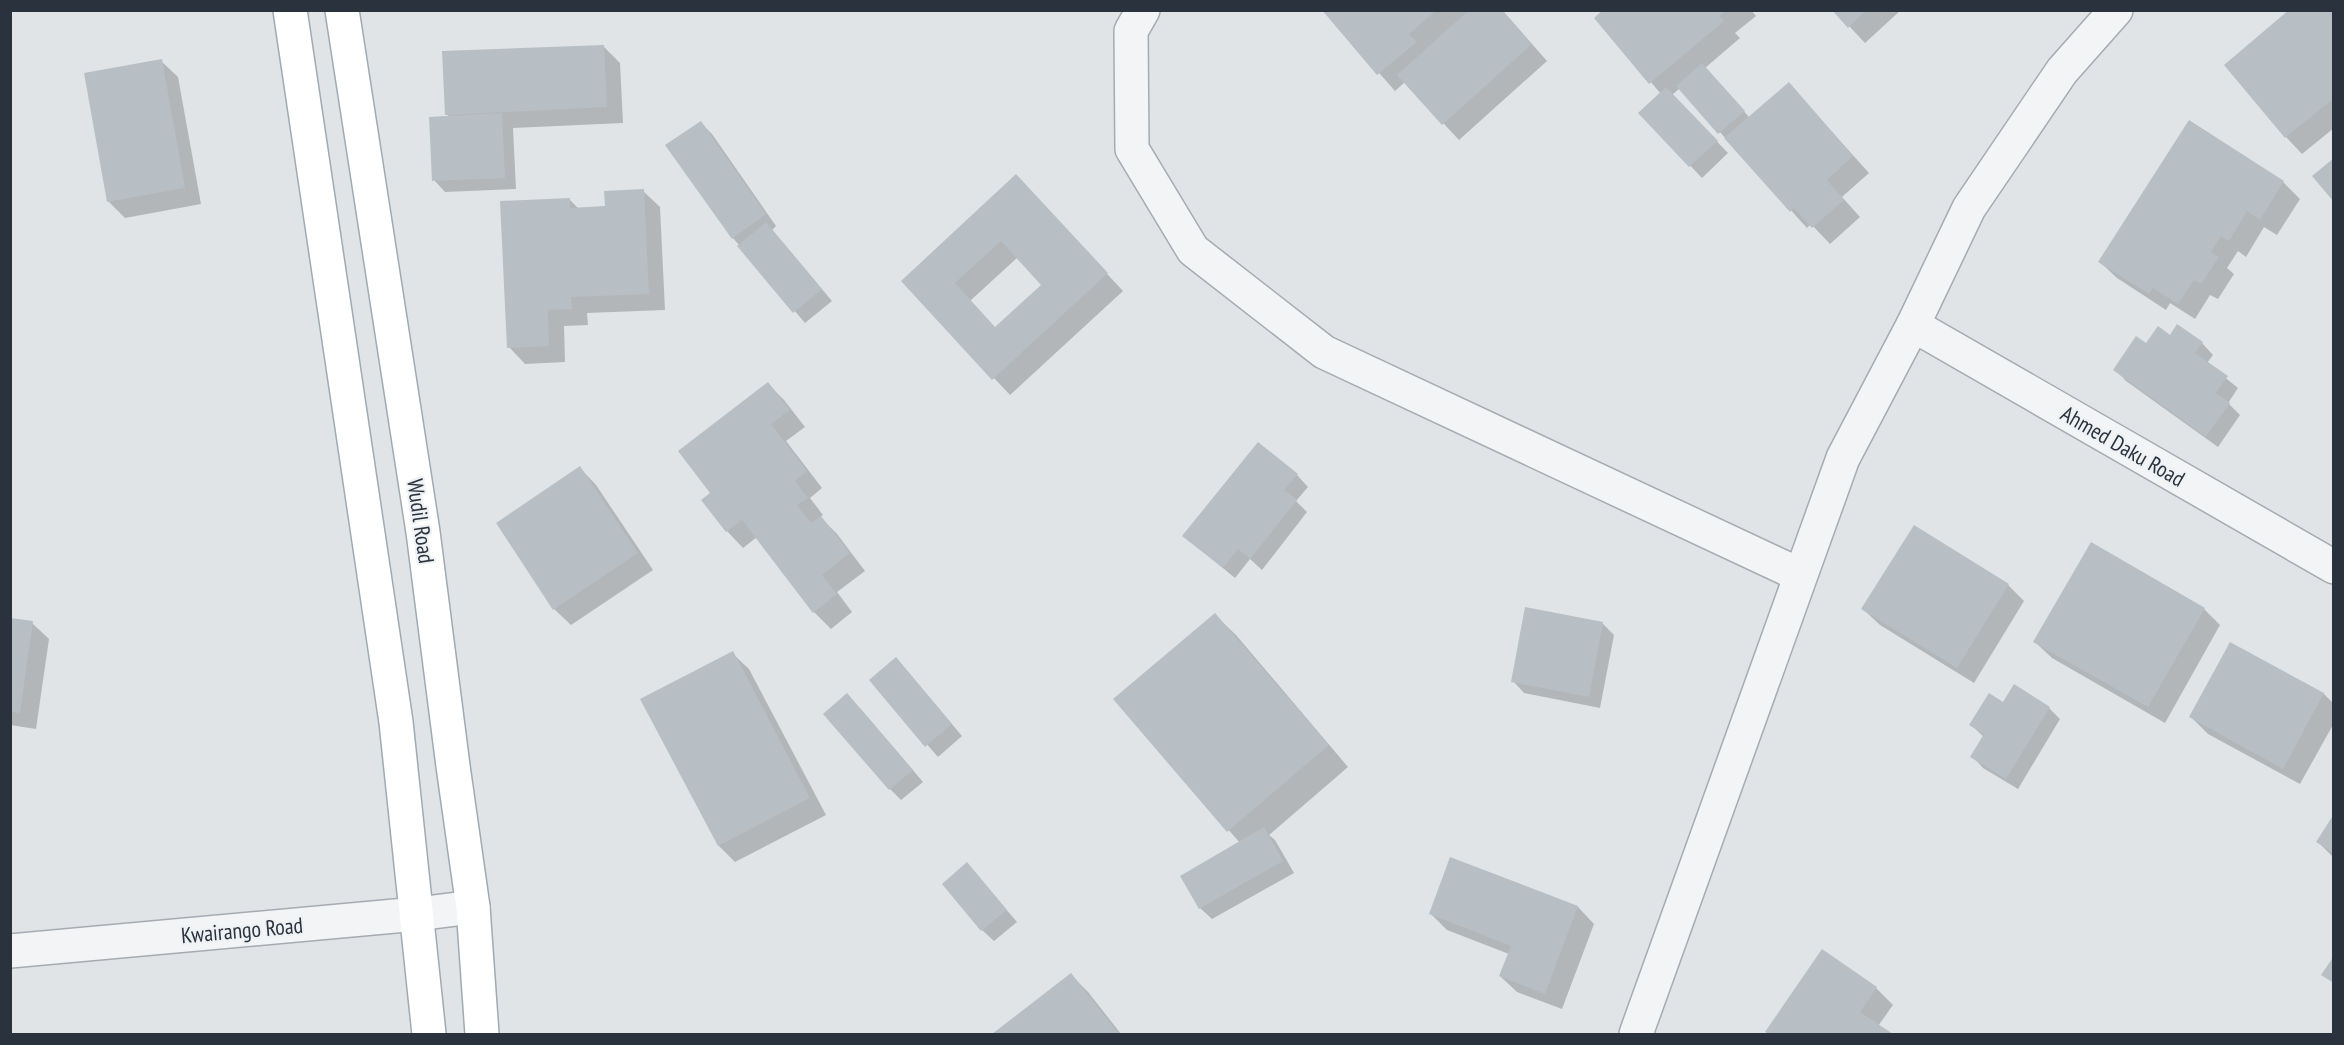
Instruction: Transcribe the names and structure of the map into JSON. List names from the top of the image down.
{
  "streets": {
    "main road": ["Wudil Road"],
    "street": ["Ahmed Daku Road", "Kwairango Road"]
  },
  "crossings": [
    ["Wudil Road", "Kwairango Road"]
  ]
}
